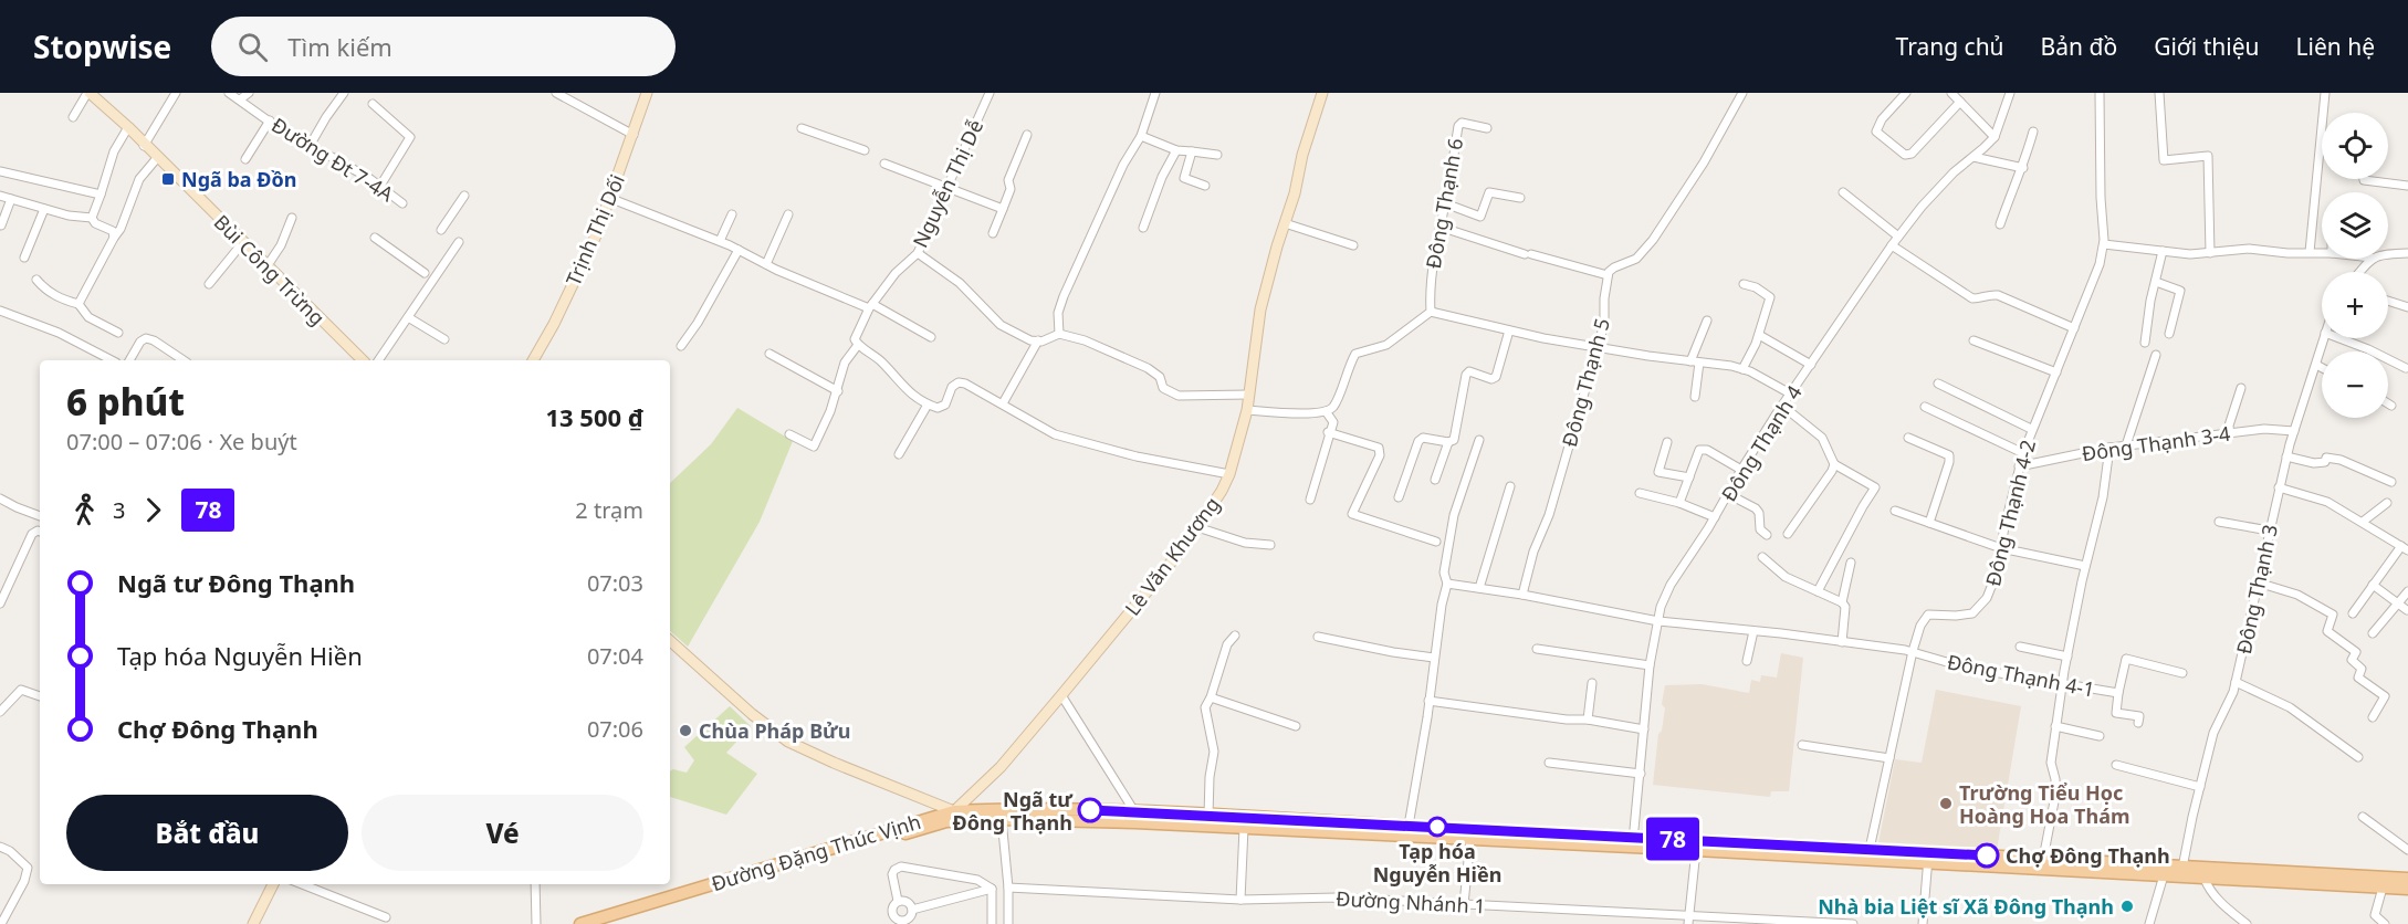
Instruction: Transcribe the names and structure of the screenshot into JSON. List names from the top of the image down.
{
  "streets": {
    "main road": ["Đường Đặng Thúc Vịnh"],
    "street": [
      "Đường Đt 7-4A",
      "Nguyễn Thị Dễ",
      "Đông Thạnh 6",
      "Trịnh Thị Dối",
      "Bùi Công Trừng",
      "Đông Thạnh 5",
      "Đông Thạnh 4",
      "Đông Thạnh 3-4",
      "Đông Thạnh 4-2",
      "Lê Văn Khương",
      "Đông Thạnh 3",
      "Đông Thạnh 4-1",
      "Đường Nhánh 1"
    ]
  },
  "crossings": [
    ["Đông Thạnh 4", "Đông Thạnh 4-1"],
    ["Đông Thạnh 4", "Đường Đặng Thúc Vịnh"],
    ["Đông Thạnh 3-4", "Đông Thạnh 4-2"],
    ["Đông Thạnh 3-4", "Đông Thạnh 3"],
    ["Đông Thạnh 4-2", "Đông Thạnh 4-1"],
    ["Đông Thạnh 4-2", "Đường Đặng Thúc Vịnh"],
    ["Lê Văn Khương", "Đường Đặng Thúc Vịnh"],
    ["Đông Thạnh 3", "Đường Đặng Thúc Vịnh"]
  ],
  "places": {
    "transit": ["Ngã ba Đồn"],
    "other": [
      "Chùa Pháp Bửu",
      "Trường Tiểu Học Hoàng Hoa Thám",
      "Ngã tư Đông Thạnh",
      "Tạp hóa Nguyễn Hiền",
      "Chợ Đông Thạnh",
      "Nhà bia Liệt sĩ Xã Đông Thạnh"
    ]
  },
  "lines": ["bus line 78"],
  "page": {
    "header": "Stopwise",
    "search": "Tìm kiếm",
    "nav": [
      "Trang chủ",
      "Bản đồ",
      "Giới thiệu",
      "Liên hệ"
    ],
    "on_map": "78",
    "map_buttons": ["+", "−"],
    "heading": ["6 phút", "07:00 – 07:06 · Xe buýt", "13 500 ₫"],
    "legs": ["3", "78", "2 trạm"],
    "list": [
      {
        "name": "Ngã tư Đông Thạnh",
        "value": "07:03"
      },
      {
        "name": "Tạp hóa Nguyễn Hiền",
        "value": "07:04"
      },
      {
        "name": "Chợ Đông Thạnh",
        "value": "07:06"
      }
    ],
    "buttons": ["Bắt đầu", "Vé"]
  }
}
